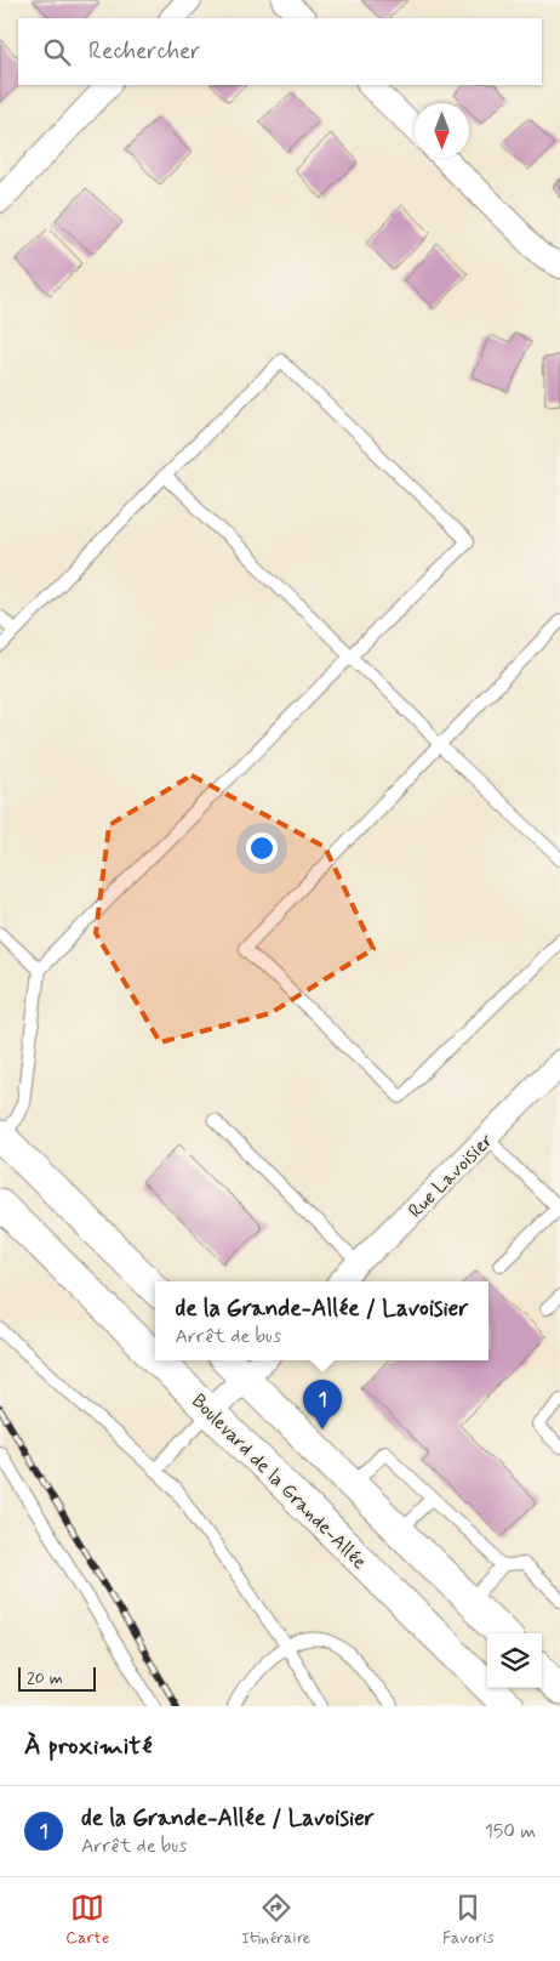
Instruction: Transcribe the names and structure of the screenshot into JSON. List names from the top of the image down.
{
  "streets": {
    "street": ["Rue Lavoisier", "Boulevard de la Grande-Allée"]
  },
  "scale_bar": "20 m",
  "north": "bottom",
  "page": {
    "search": "Rechercher",
    "popup": ["de la Grande-Allée / Lavoisier", "Arrêt de bus"],
    "pins": "1",
    "scale": "20 m",
    "heading": "À proximité",
    "list": [
      {
        "mark": "1",
        "name": "de la Grande-Allée / Lavoisier",
        "note": "Arrêt de bus",
        "value": "150 m"
      }
    ],
    "nav": ["Carte", "Itinéraire", "Favoris"]
  }
}
